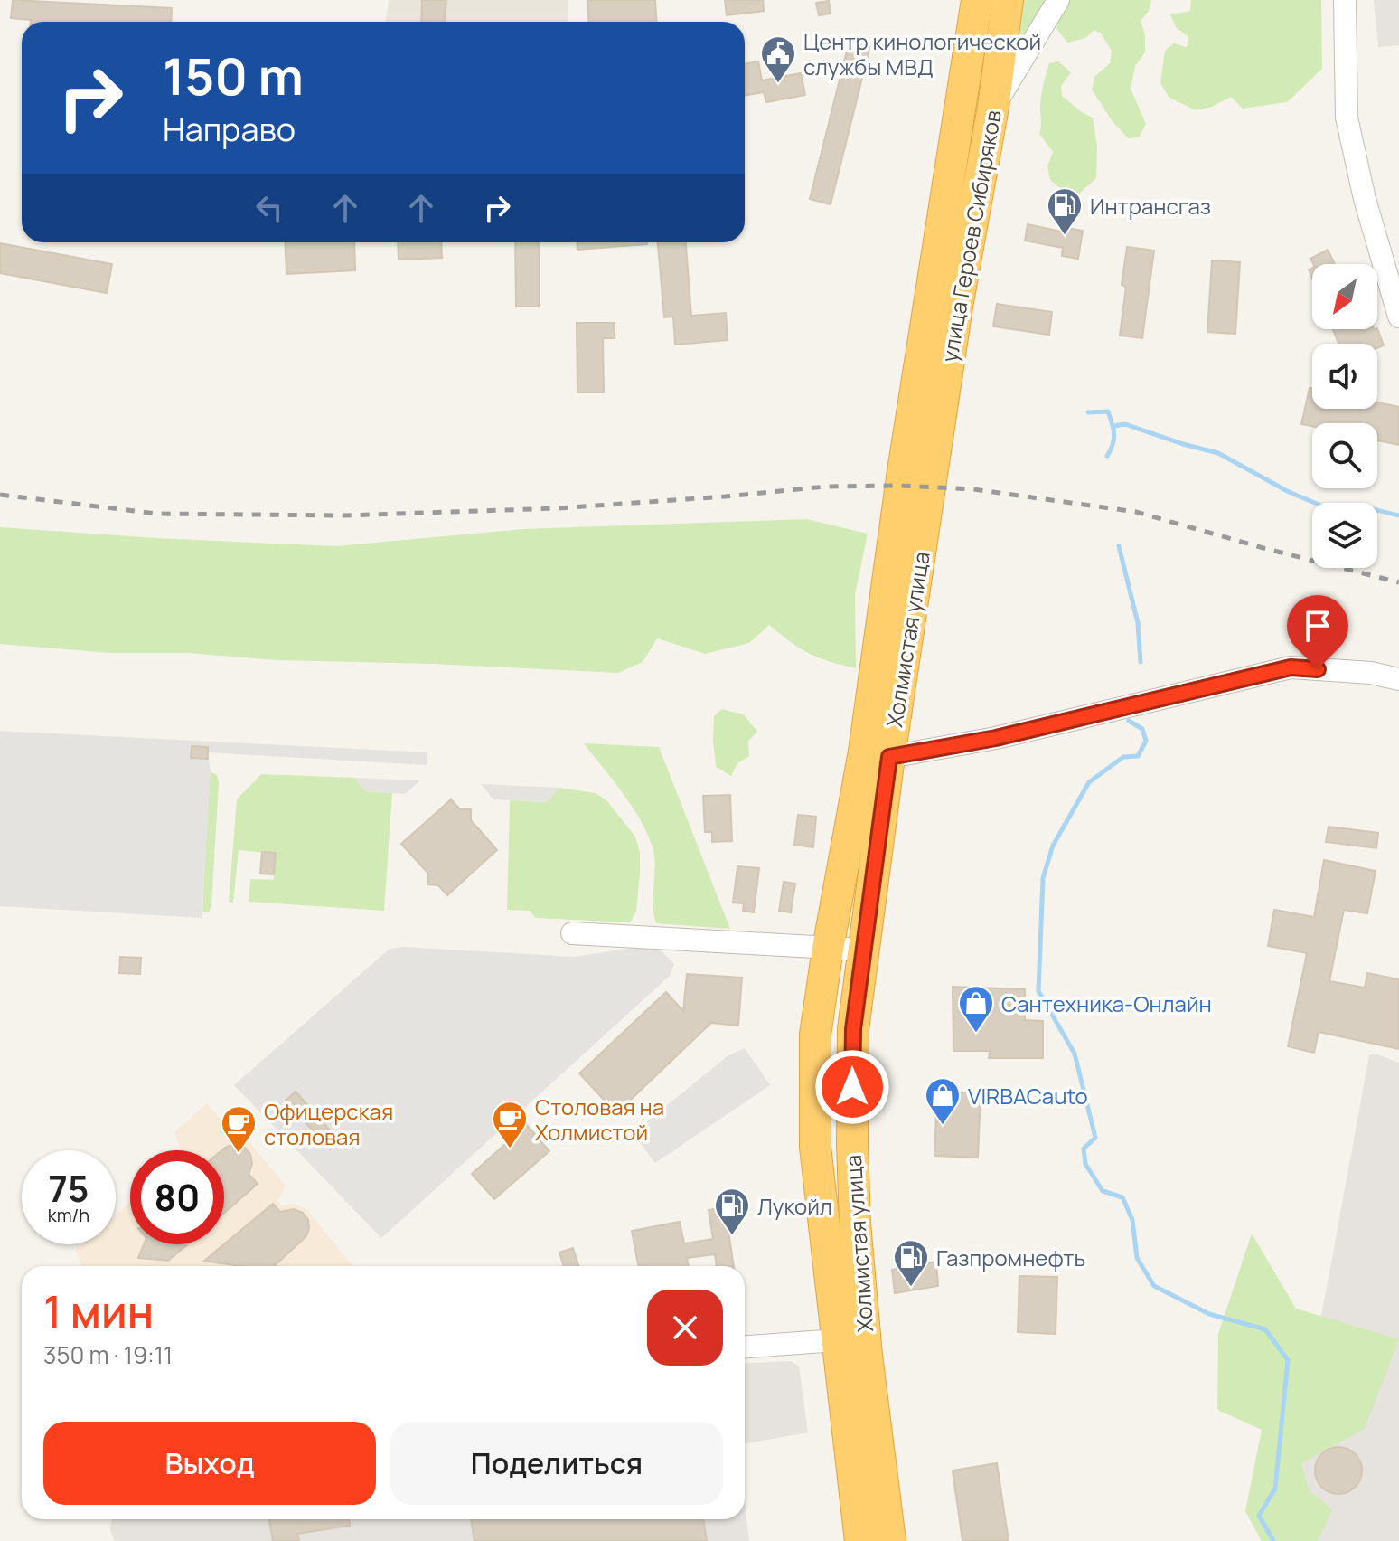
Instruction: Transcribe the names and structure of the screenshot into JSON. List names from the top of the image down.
{
  "streets": {
    "highway": ["улица Героев Сибиряков", "Холмистая улица"]
  },
  "crossings": [
    ["улица Героев Сибиряков", "Холмистая улица"]
  ],
  "places": {
    "public building": ["Центр кинологической службы МВД"],
    "fuel station": ["Интрансгаз", "Лукойл", "Газпромнефть"],
    "shop": ["Сантехника-Онлайн", "VIRBACauto"],
    "cafe": ["Столовая на Холмистой", "Офицерская столовая"]
  },
  "north": "bottom left",
  "page": {
    "turn": ["150 m", "Направо"],
    "speed": "75 km/h",
    "limit": "80",
    "heading": ["1 мин", "350 m · 19:11"],
    "buttons": ["Выход", "Поделиться"]
  }
}
